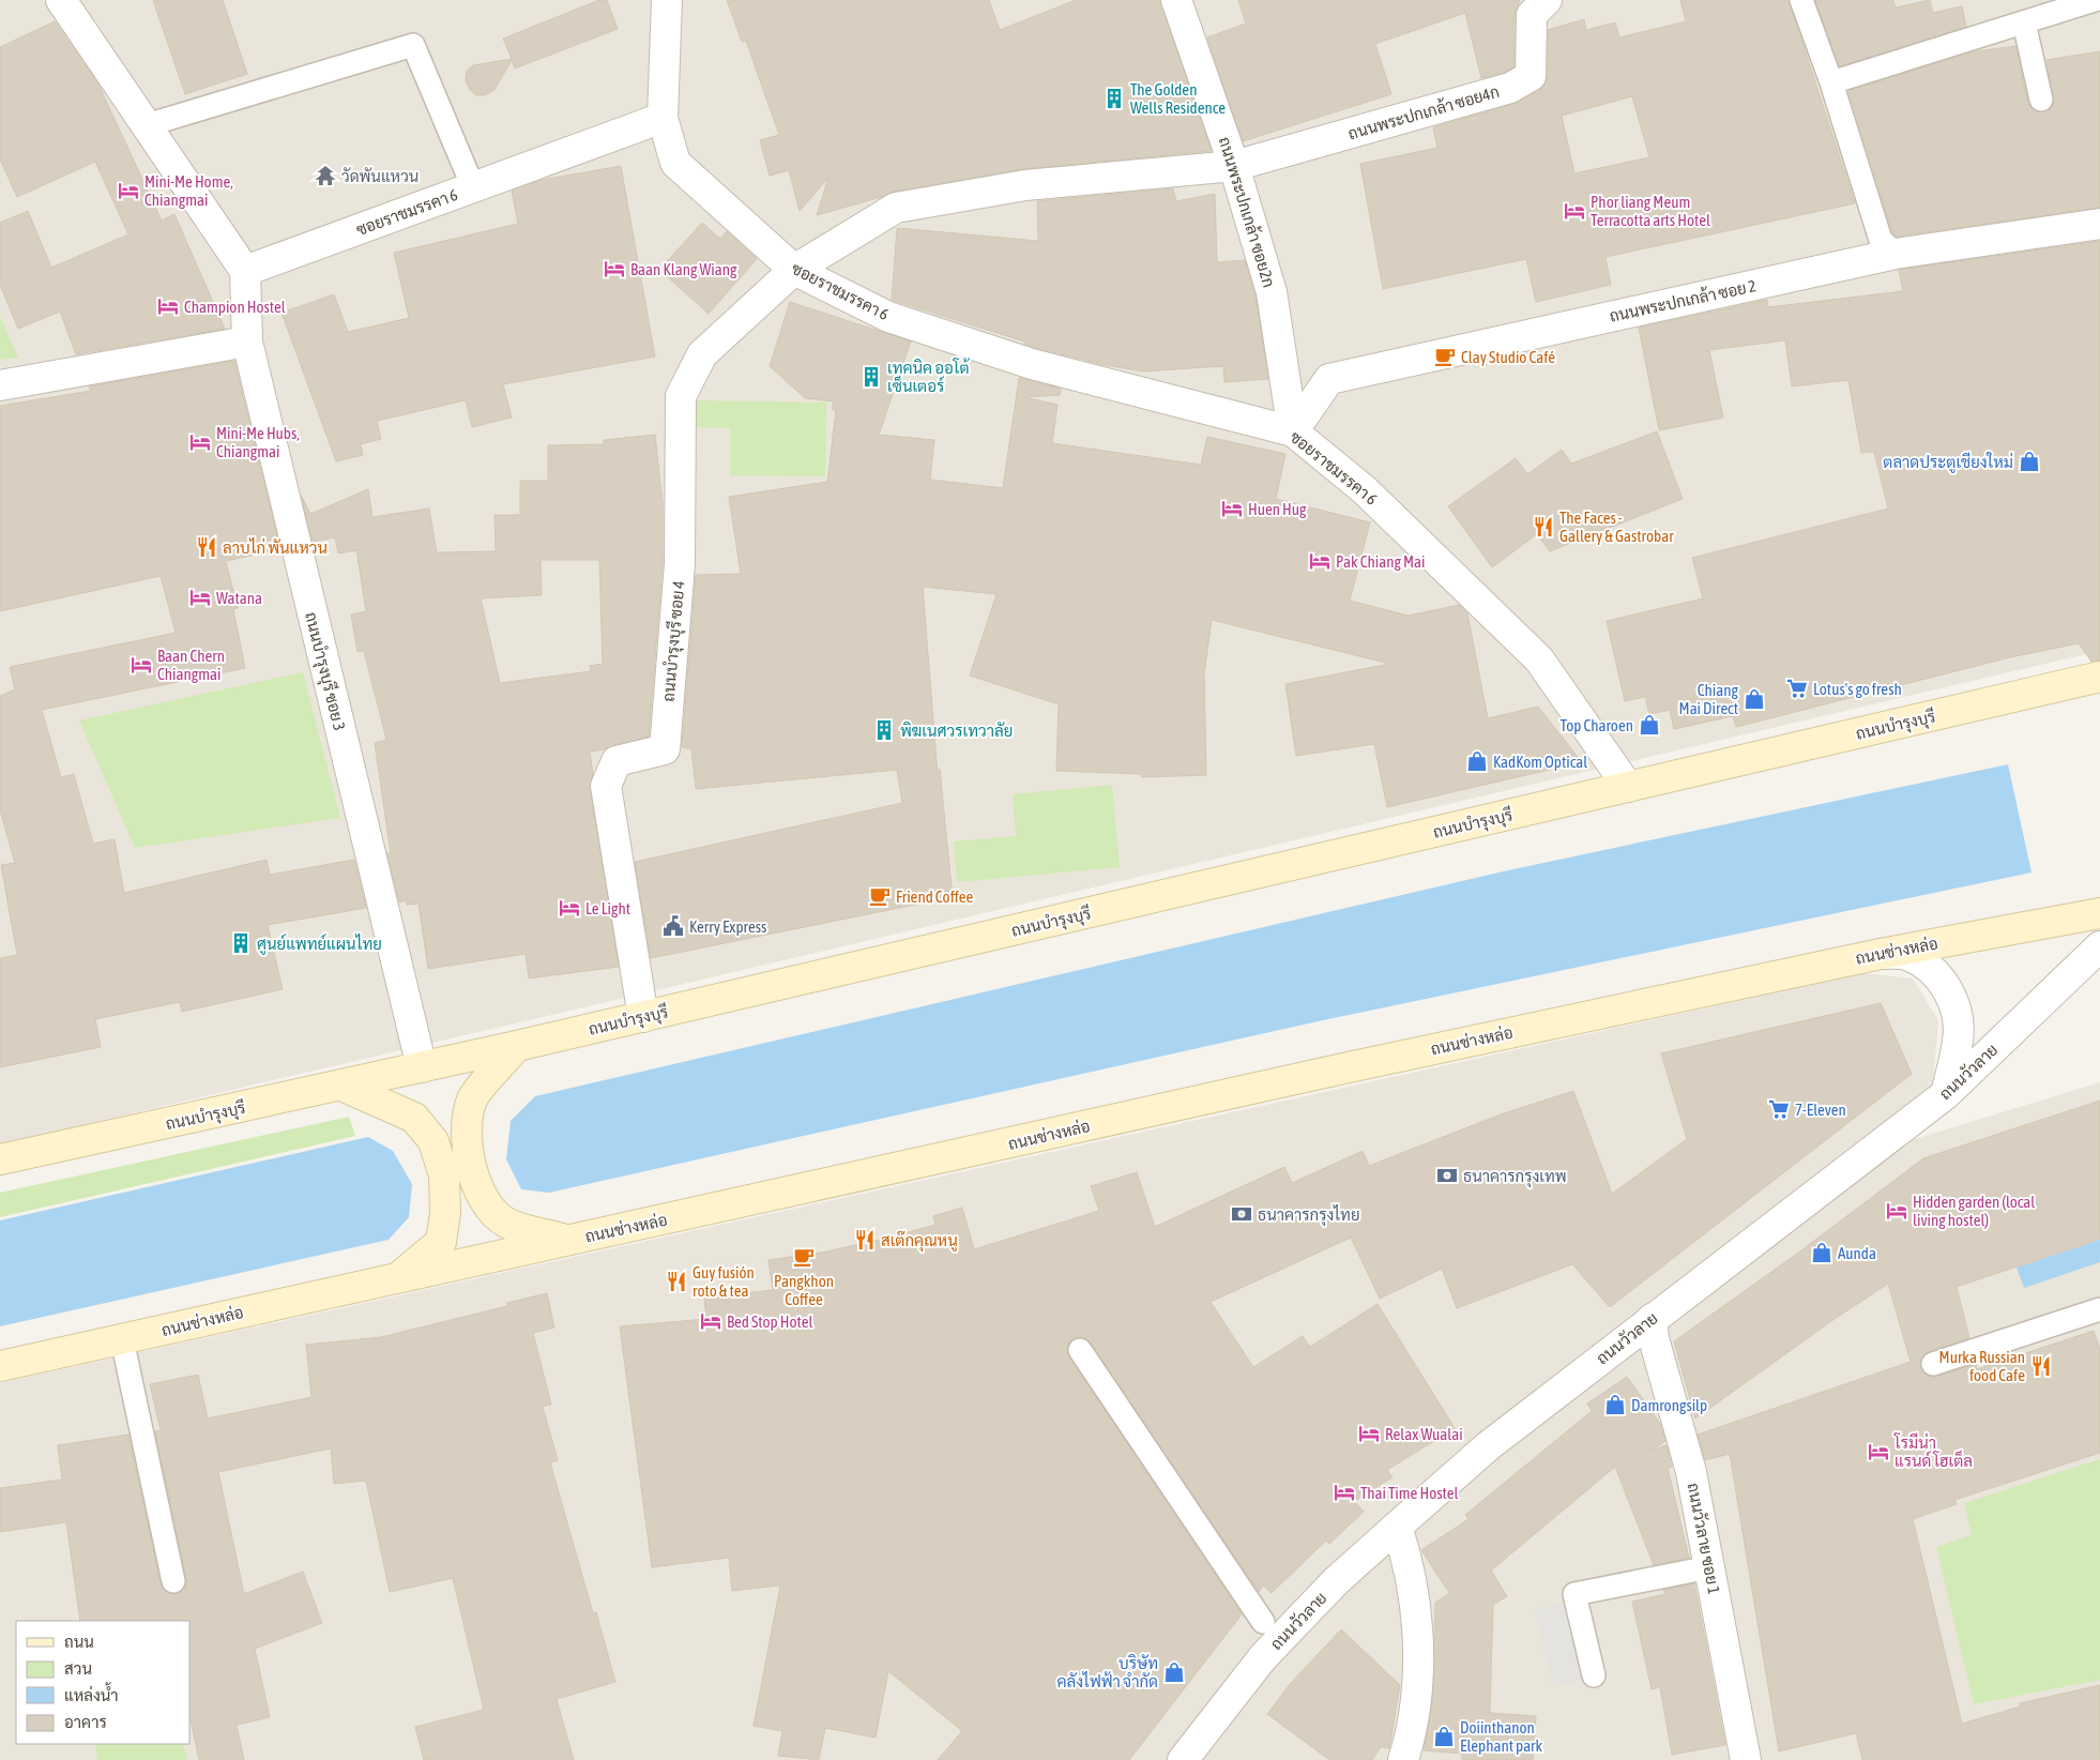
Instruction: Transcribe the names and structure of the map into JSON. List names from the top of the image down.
{
  "streets": {
    "main road": ["ถนนบำรุงบุรี", "ถนนช่างหล่อ"],
    "street": [
      "ถนนพระปกเกล้า ซอย4ก",
      "ซอยราชมรรคา 6",
      "ถนนพระปกเกล้า ซอย2ก",
      "ถนนพระปกเกล้า ซอย 2",
      "ถนนบำรุงบุรี ซอย 4",
      "ถนนบำรุงบุรี ซอย 3",
      "ถนนวัวลาย",
      "ถนนวัวลาย ซอย 1"
    ]
  },
  "crossings": [
    ["ถนนพระปกเกล้า ซอย4ก", "ถนนพระปกเกล้า ซอย2ก"],
    ["ซอยราชมรรคา 6", "ถนนพระปกเกล้า ซอย2ก"],
    ["ซอยราชมรรคา 6", "ถนนพระปกเกล้า ซอย 2"],
    ["ซอยราชมรรคา 6", "ถนนบำรุงบุรี ซอย 4"],
    ["ซอยราชมรรคา 6", "ถนนบำรุงบุรี ซอย 3"],
    ["ซอยราชมรรคา 6", "ถนนบำรุงบุรี"],
    ["ถนนพระปกเกล้า ซอย2ก", "ถนนพระปกเกล้า ซอย 2"],
    ["ถนนบำรุงบุรี ซอย 4", "ถนนบำรุงบุรี"],
    ["ถนนบำรุงบุรี ซอย 3", "ถนนบำรุงบุรี"],
    ["ถนนวัวลาย", "ถนนวัวลาย ซอย 1"]
  ],
  "places": {
    "building": [
      "The Golden Wells Residence",
      "เทคนิค ออโต้ เซ็นเตอร์",
      "พิฆเนศวรเทวาลัย",
      "ศูนย์แพทย์แผนไทย"
    ],
    "temple": ["วัดพันแหวน"],
    "hotel": [
      "Mini-Me Home, Chiangmai",
      "Phor liang Meum Terracotta arts Hotel",
      "Baan Klang Wiang",
      "Champion Hostel",
      "Mini-Me Hubs, Chiangmai",
      "Huen Hug",
      "Pak Chiang Mai",
      "Watana",
      "Baan Chern Chiangmai",
      "Le Light",
      "Hidden garden (local living hostel)",
      "Bed Stop Hotel",
      "Relax Wualai",
      "โรมีน่า แรนด์ โฮเต็ล",
      "Thai Time Hostel"
    ],
    "cafe": ["Clay Studio Café", "Friend Coffee", "Pangkhon Coffee"],
    "shop": [
      "ตลาดประตูเชียงใหม่",
      "Chiang Mai Direct",
      "Top Charoen",
      "KadKom Optical",
      "Aunda",
      "Damrongsilp",
      "บริษัท คลังไฟฟ้า จำกัด",
      "Doiinthanon Elephant park"
    ],
    "restaurant": [
      "The Faces - Gallery & Gastrobar",
      "ลาบไก่ พันแหวน",
      "สเต๊กคุณหนู",
      "Guy fusión roto & tea",
      "Murka Russian food Cafe"
    ],
    "supermarket": ["Lotus's go fresh", "7-Eleven"],
    "public building": ["Kerry Express"],
    "bank": ["ธนาคารกรุงเทพ", "ธนาคารกรุงไทย"]
  },
  "legend": [
    "ถนน",
    "สวน",
    "แหล่งน้ำ",
    "อาคาร"
  ]
}
